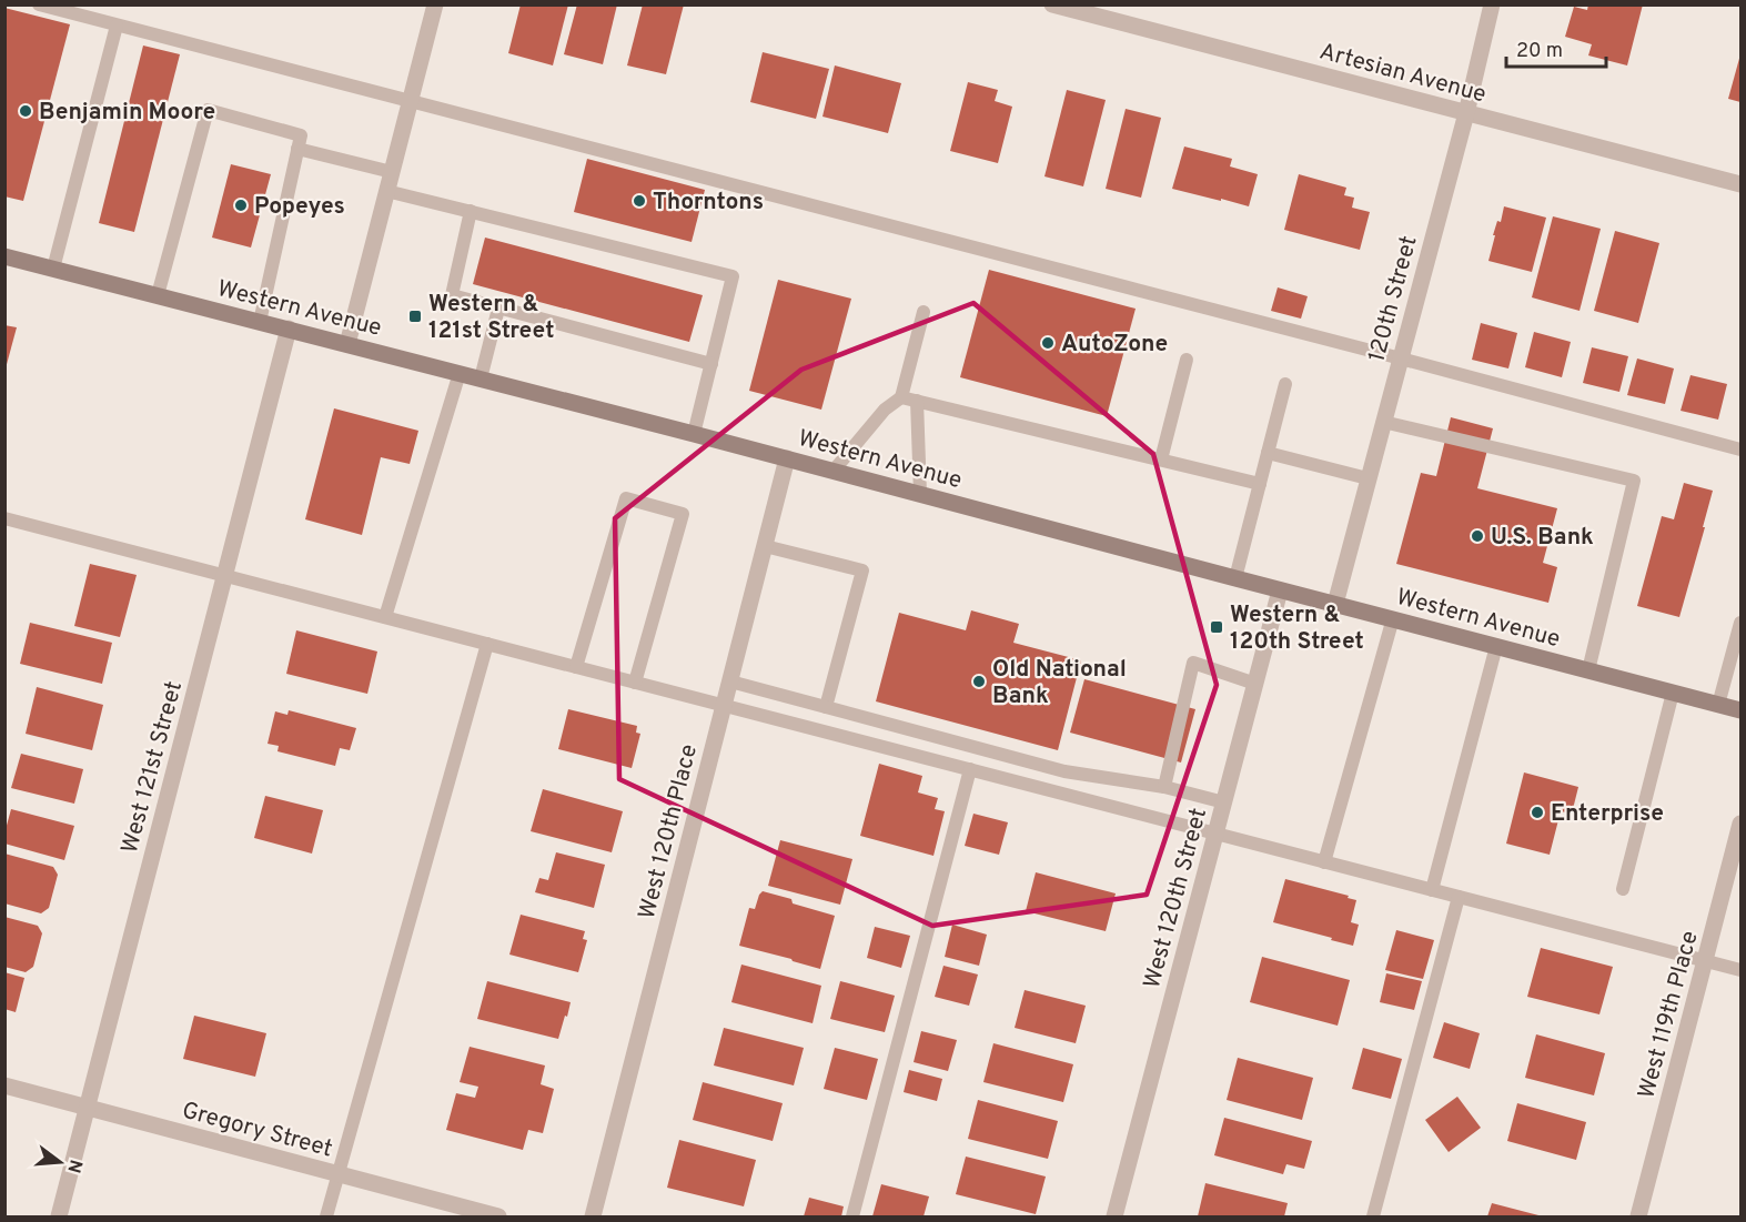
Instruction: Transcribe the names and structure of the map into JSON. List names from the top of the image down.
{
  "streets": {
    "main road": ["Western Avenue"],
    "street": [
      "Artesian Avenue",
      "120th Street",
      "West 121st Street",
      "West 120th Place",
      "West 120th Street",
      "West 119th Place",
      "Gregory Street"
    ]
  },
  "crossings": [
    ["Artesian Avenue", "120th Street"],
    ["120th Street", "Western Avenue"],
    ["Western Avenue", "West 121st Street"],
    ["Western Avenue", "West 120th Place"],
    ["Western Avenue", "West 120th Street"],
    ["West 121st Street", "Gregory Street"]
  ],
  "places": {
    "other": [
      "Benjamin Moore",
      "Thorntons",
      "Popeyes",
      "AutoZone",
      "U.S. Bank",
      "Old National Bank",
      "Enterprise"
    ],
    "transit": ["Western & 121st Street", "Western & 120th Street"]
  },
  "scale_bar": "20 m",
  "north": "right"
}
